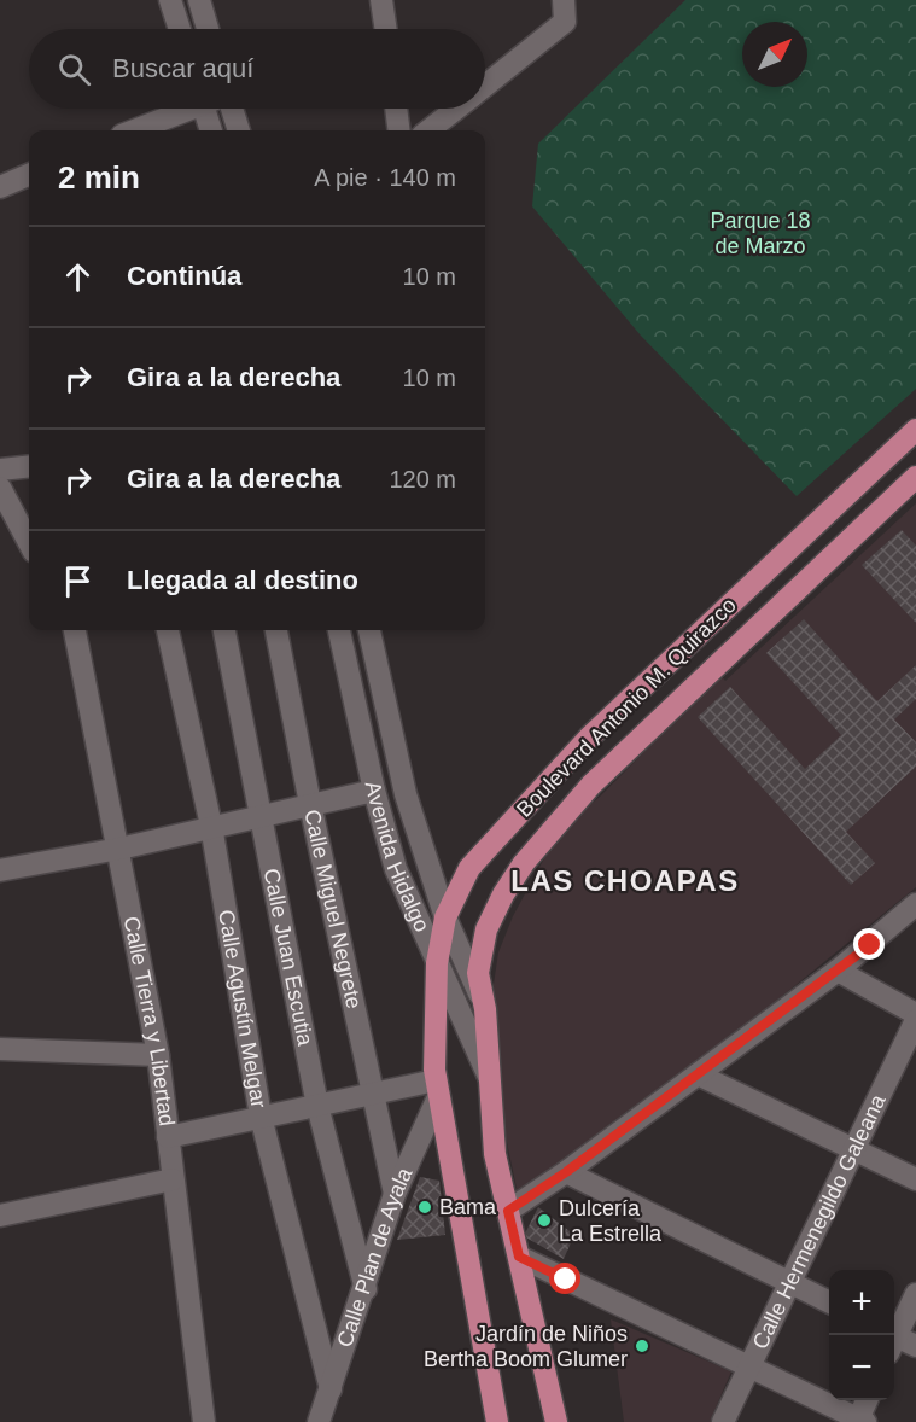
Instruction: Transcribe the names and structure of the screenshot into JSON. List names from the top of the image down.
{
  "streets": {
    "main road": ["Boulevard Antonio M. Quirazco"],
    "street": [
      "Avenida Hidalgo",
      "Calle Miguel Negrete",
      "Calle Juan Escutia",
      "Calle Agustín Melgar",
      "Calle Tierra y Libertad",
      "Calle Hermenegildo Galeana",
      "Calle Plan de Ayala"
    ]
  },
  "crossings": [
    ["Boulevard Antonio M. Quirazco", "Avenida Hidalgo"],
    ["Boulevard Antonio M. Quirazco", "Calle Plan de Ayala"],
    ["Calle Miguel Negrete", "Calle Plan de Ayala"],
    ["Calle Juan Escutia", "Calle Plan de Ayala"],
    ["Calle Agustín Melgar", "Calle Plan de Ayala"]
  ],
  "districts": ["LAS CHOAPAS"],
  "parks": ["Parque 18 de Marzo"],
  "places": ["Bama", "Dulcería La Estrella", "Jardín de Niños Bertha Boom Glumer"],
  "north": "top right",
  "page": {
    "search": "Buscar aquí",
    "heading": ["2 min", "A pie · 140 m"],
    "list": [
      ["Continúa", "10 m"],
      ["Gira a la derecha", "10 m"],
      ["Gira a la derecha", "120 m"],
      "Llegada al destino"
    ],
    "map_buttons": ["+", "−"]
  }
}
